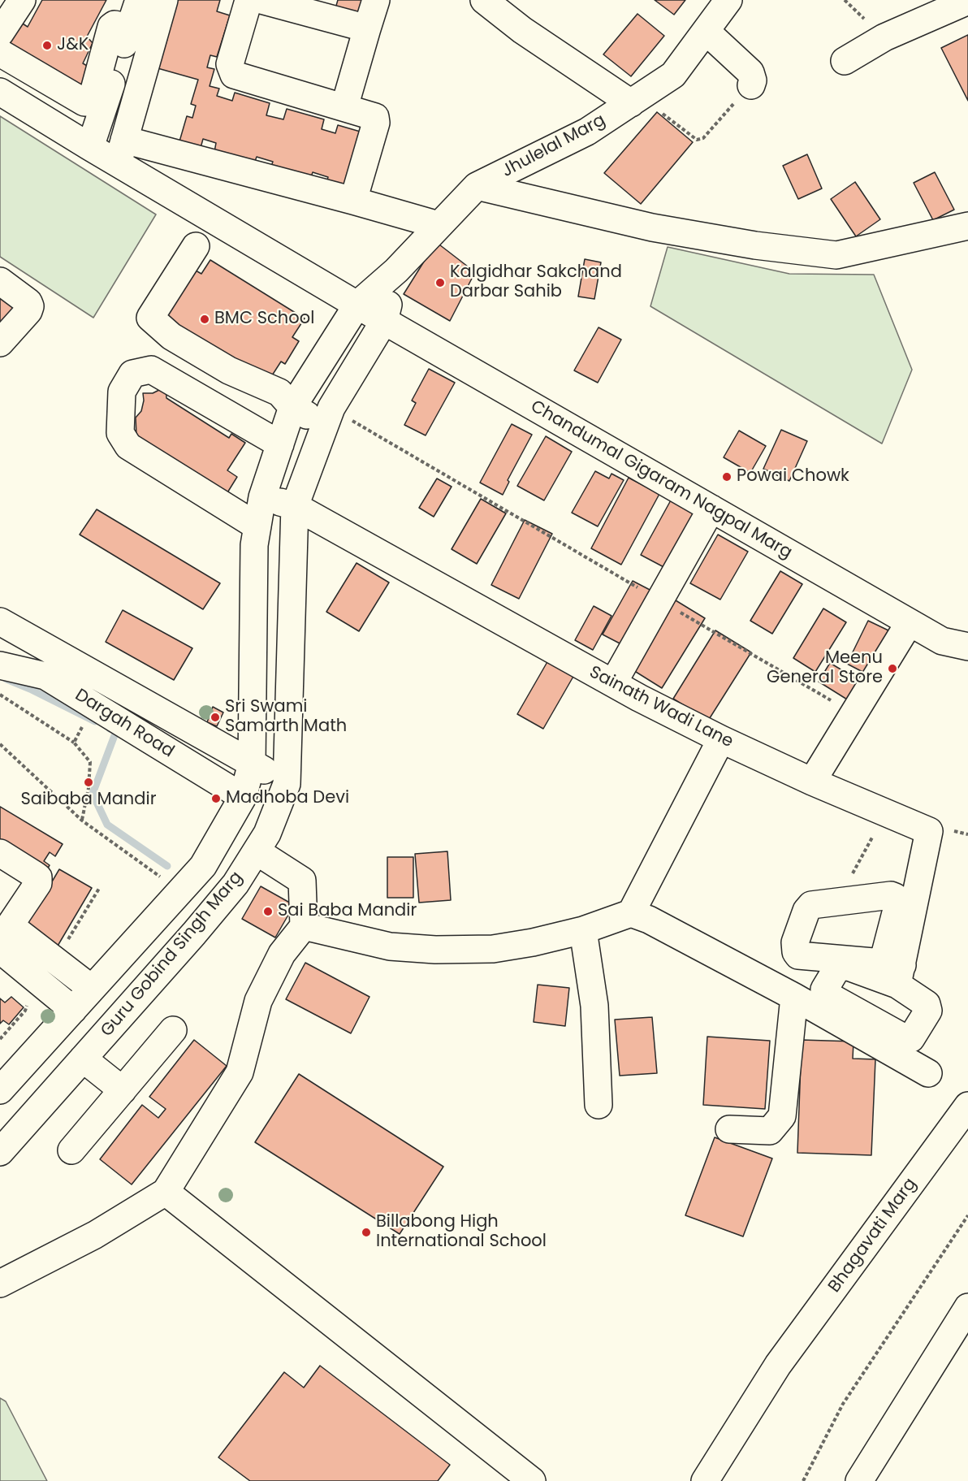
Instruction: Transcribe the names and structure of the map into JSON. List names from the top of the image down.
{
  "streets": {
    "street": [
      "Jhulelal Marg",
      "Chandumal Gigaram Nagpal Marg",
      "Sainath Wadi Lane",
      "Dargah Road",
      "Guru Gobind Singh Marg",
      "Bhagavati Marg"
    ]
  },
  "crossings": [
    ["Jhulelal Marg", "Guru Gobind Singh Marg"],
    ["Chandumal Gigaram Nagpal Marg", "Guru Gobind Singh Marg"],
    ["Sainath Wadi Lane", "Guru Gobind Singh Marg"],
    ["Dargah Road", "Guru Gobind Singh Marg"]
  ],
  "places": [
    "J&K",
    "Kalgidhar Sakchand Darbar Sahib",
    "BMC School",
    "Powai Chowk",
    "Meenu General Store",
    "Sri Swami Samarth Math",
    "Saibaba Mandir",
    "Madhoba Devi",
    "Sai Baba Mandir",
    "Billabong High International School"
  ]
}
